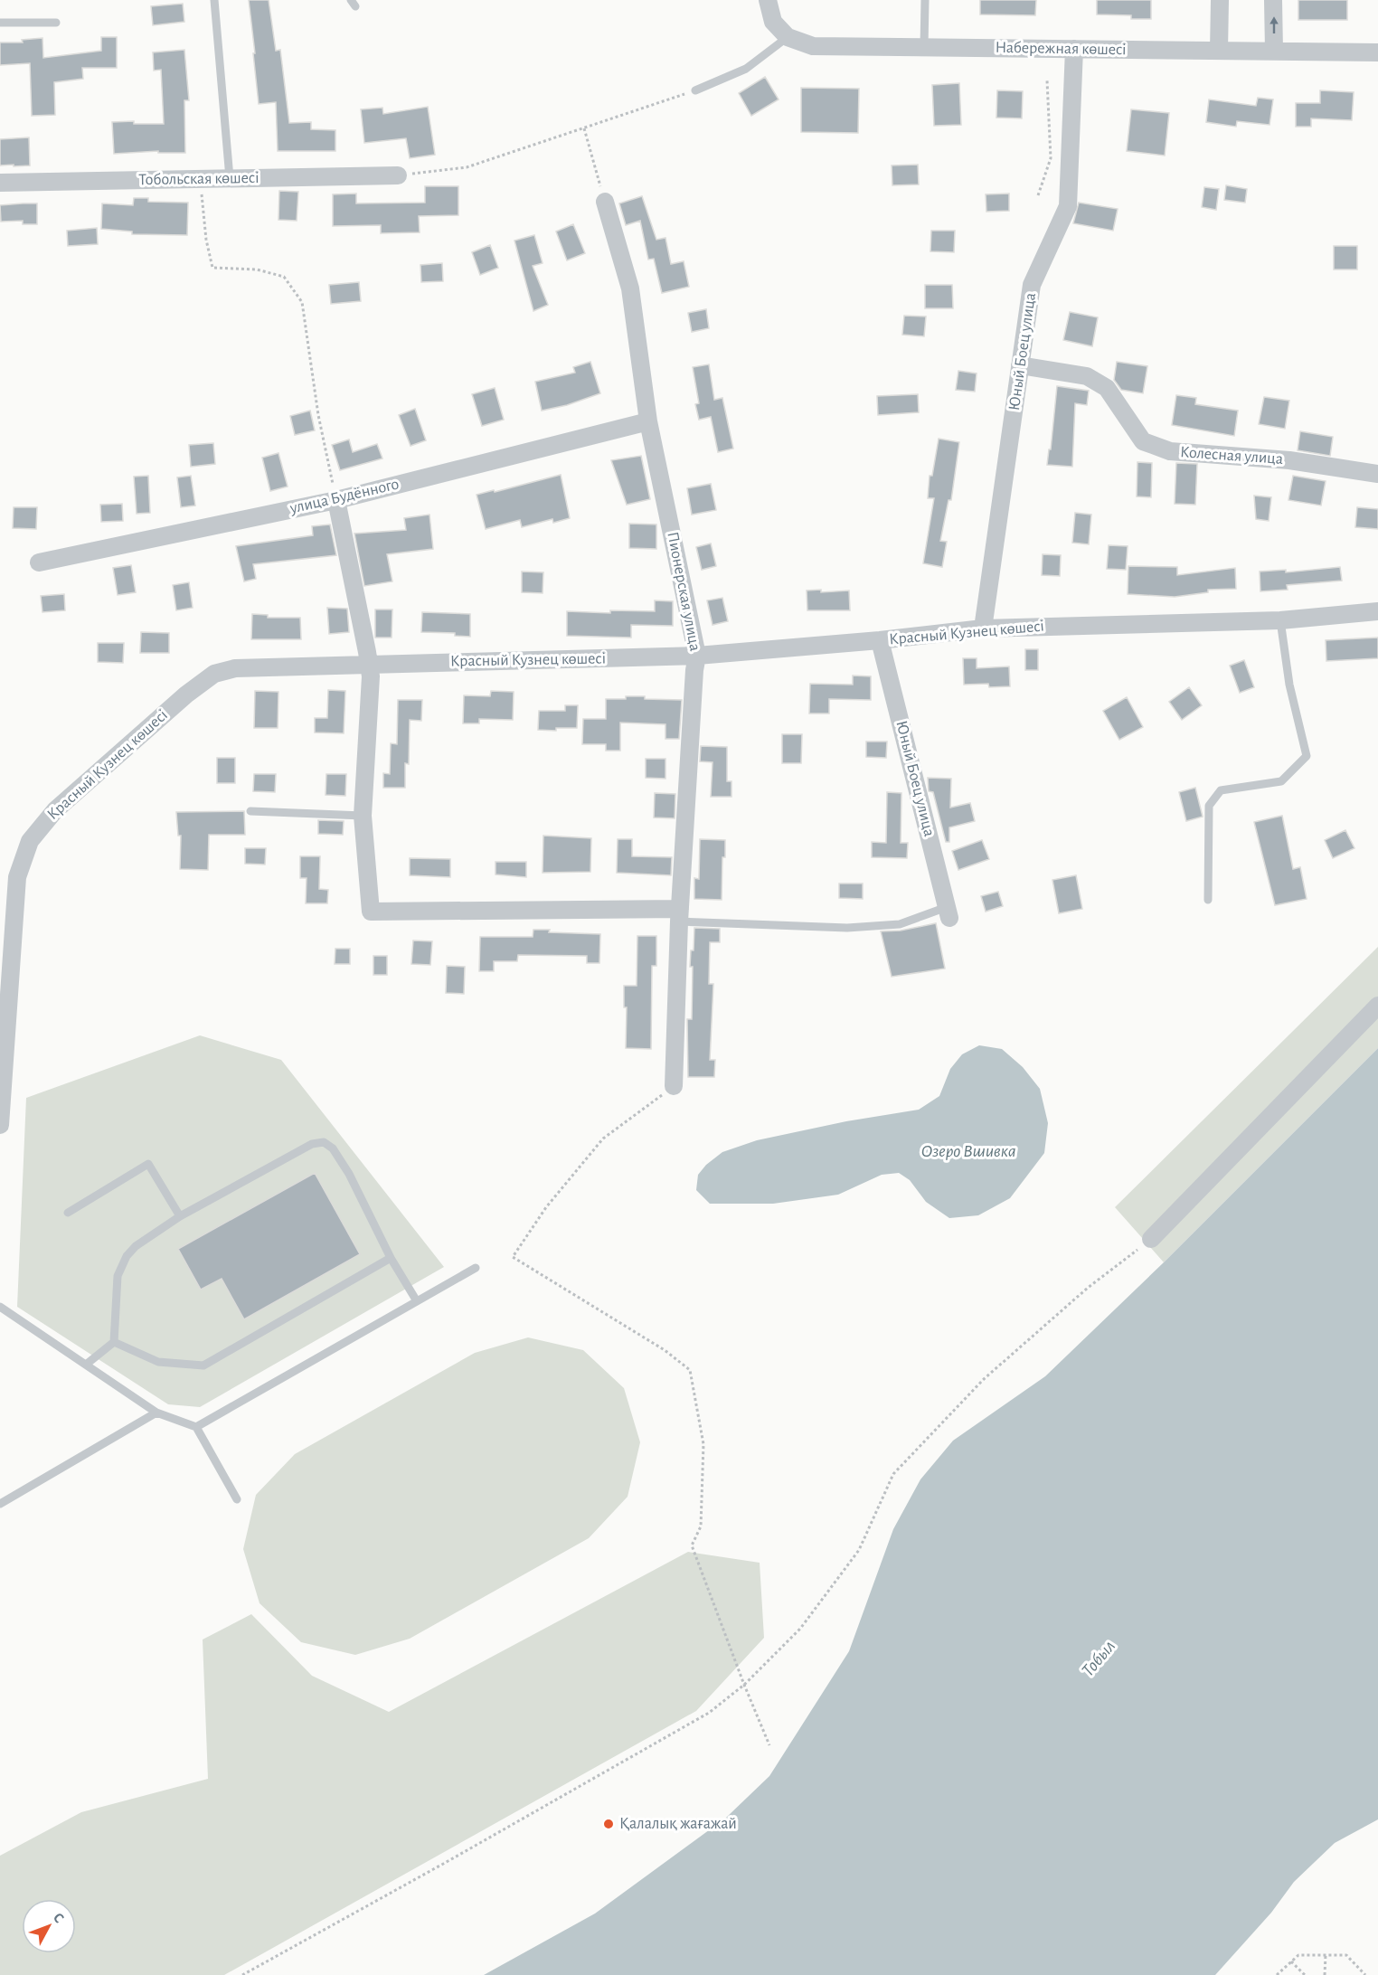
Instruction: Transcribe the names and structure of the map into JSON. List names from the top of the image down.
{
  "streets": {
    "street": [
      "Набережная көшесі",
      "Тобольская көшесі",
      "Юный Боец улица",
      "Колесная улица",
      "улица Будённого",
      "Пионерская улица",
      "Красный Кузнец көшесі"
    ]
  },
  "crossings": [
    ["Набережная көшесі", "Юный Боец улица"],
    ["Юный Боец улица", "Колесная улица"],
    ["Юный Боец улица", "Красный Кузнец көшесі"],
    ["улица Будённого", "Пионерская улица"],
    ["Пионерская улица", "Красный Кузнец көшесі"]
  ],
  "water": ["Озеро Вшивка", "Тобыл"],
  "places": ["Қалалық жағажай"],
  "north": "top right"
}
